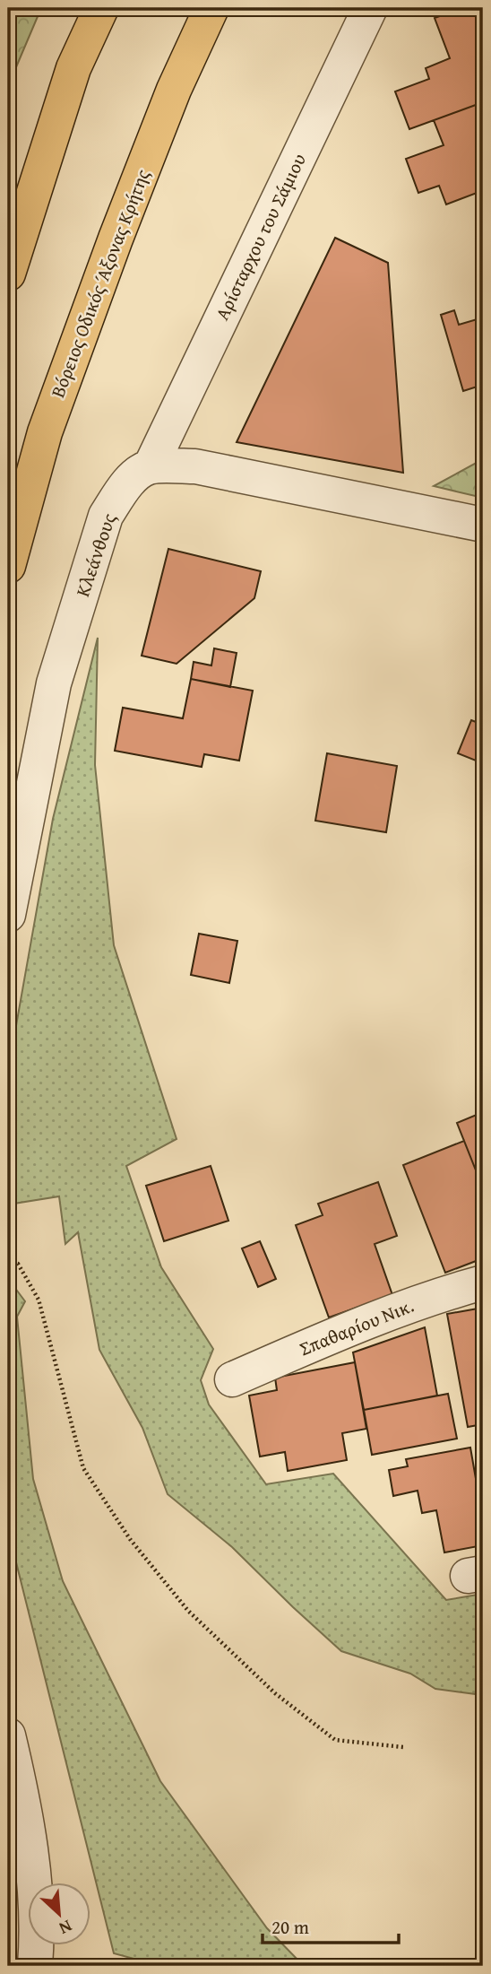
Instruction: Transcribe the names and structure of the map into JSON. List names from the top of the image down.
{
  "streets": {
    "highway": ["Βόρειος Οδικός Άξονας Κρήτης"],
    "street": ["Αρίσταρχου του Σάμιου", "Κλεάνθους", "Σπαθαρίου Νικ."]
  },
  "crossings": [
    ["Αρίσταρχου του Σάμιου", "Κλεάνθους"]
  ],
  "scale_bar": "20 m",
  "north": "bottom right"
}
